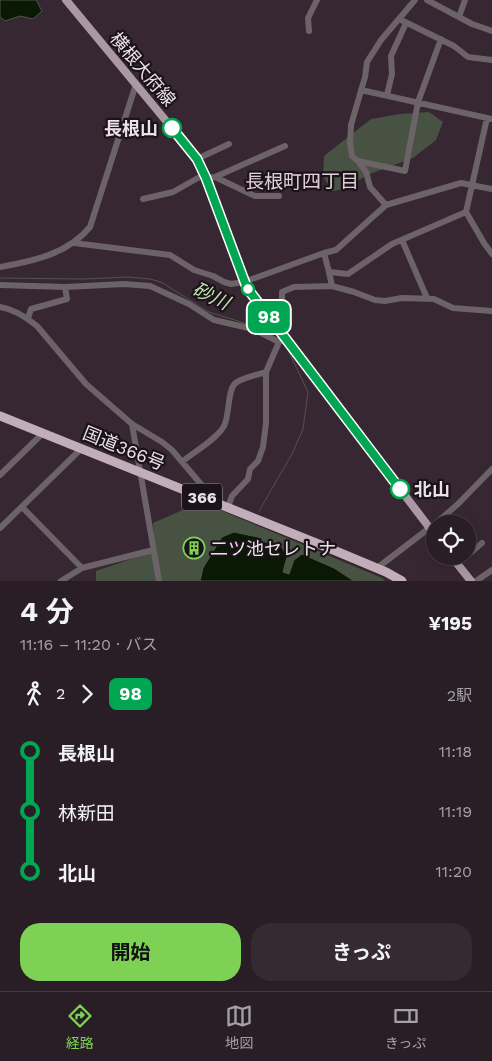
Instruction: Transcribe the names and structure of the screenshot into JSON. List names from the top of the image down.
{
  "streets": {
    "highway": ["国道366号", "366"],
    "main road": ["横根大府線"]
  },
  "districts": ["長根町四丁目"],
  "water": ["砂川"],
  "places": {
    "other": ["長根山", "北山"],
    "building": ["二ツ池セレトナ"]
  },
  "lines": ["bus line 98"],
  "page": {
    "on_map": "98",
    "heading": ["4 分", "11:16 – 11:20 · バス", "¥195"],
    "legs": ["2", "98", "2駅"],
    "list": [
      {
        "name": "長根山",
        "value": "11:18"
      },
      {
        "name": "林新田",
        "value": "11:19"
      },
      {
        "name": "北山",
        "value": "11:20"
      }
    ],
    "buttons": ["開始", "きっぷ"],
    "tabs": ["経路", "地図", "きっぷ"]
  }
}
